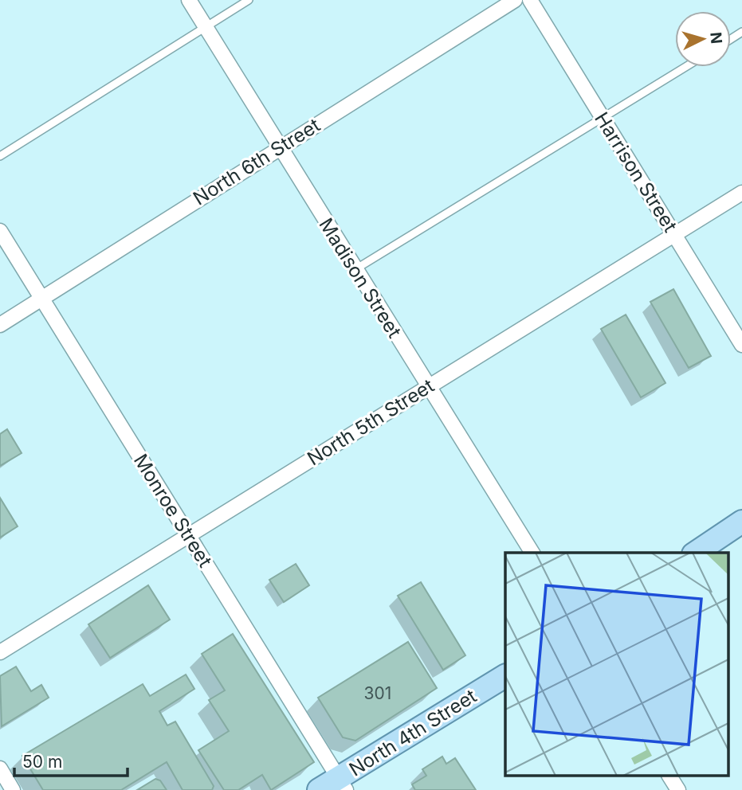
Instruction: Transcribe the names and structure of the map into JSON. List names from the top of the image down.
{
  "streets": {
    "main road": ["North 4th Street"],
    "street": [
      "North 6th Street",
      "Harrison Street",
      "Madison Street",
      "North 5th Street",
      "Monroe Street"
    ]
  },
  "crossings": [
    ["North 6th Street", "Madison Street"],
    ["North 6th Street", "Monroe Street"],
    ["Harrison Street", "North 5th Street"],
    ["Madison Street", "North 5th Street"],
    ["North 5th Street", "Monroe Street"],
    ["Monroe Street", "North 4th Street"]
  ],
  "house_numbers": ["301"],
  "scale_bar": "50 m",
  "north": "right"
}
